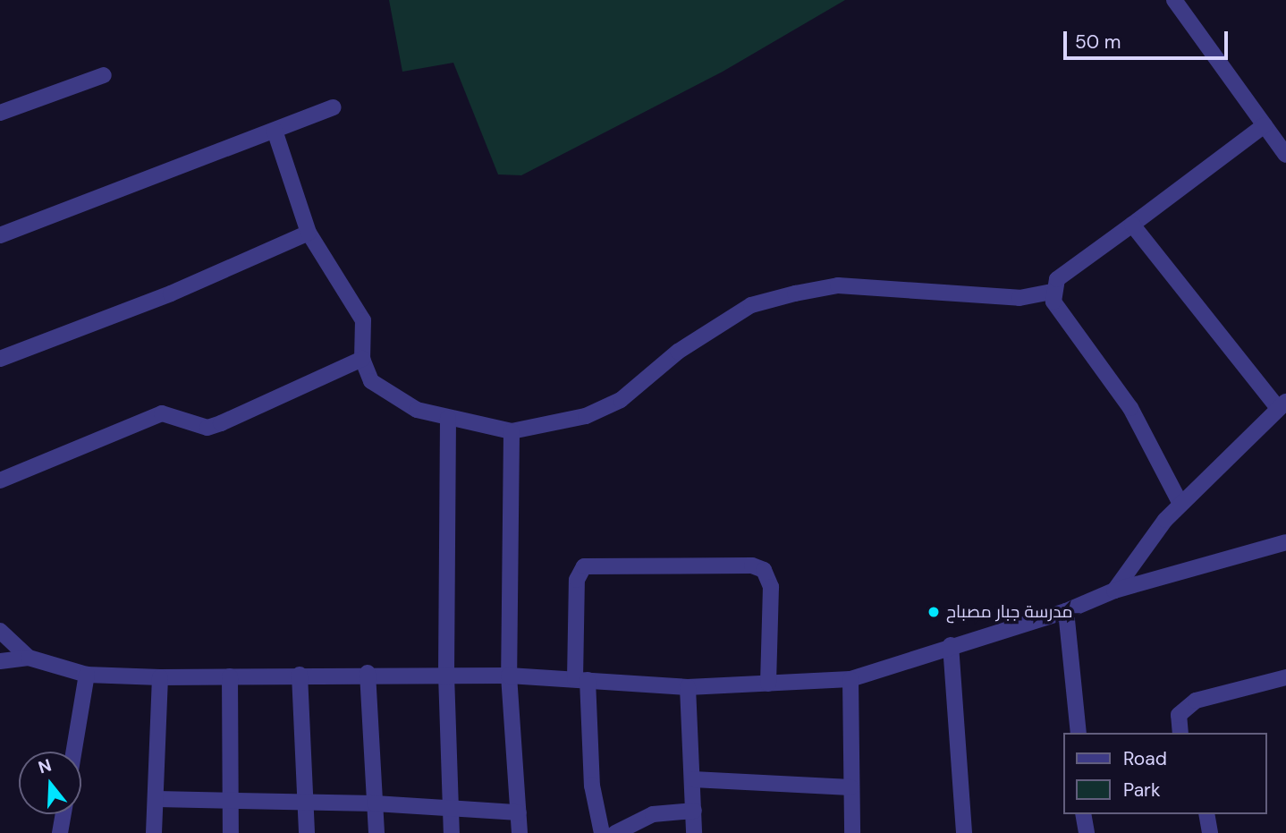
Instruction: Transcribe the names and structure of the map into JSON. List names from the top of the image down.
{
  "places": ["مدرسة جبار مصباح"],
  "legend": ["Road", "Park"],
  "scale_bar": "50 m",
  "north": "top"
}
